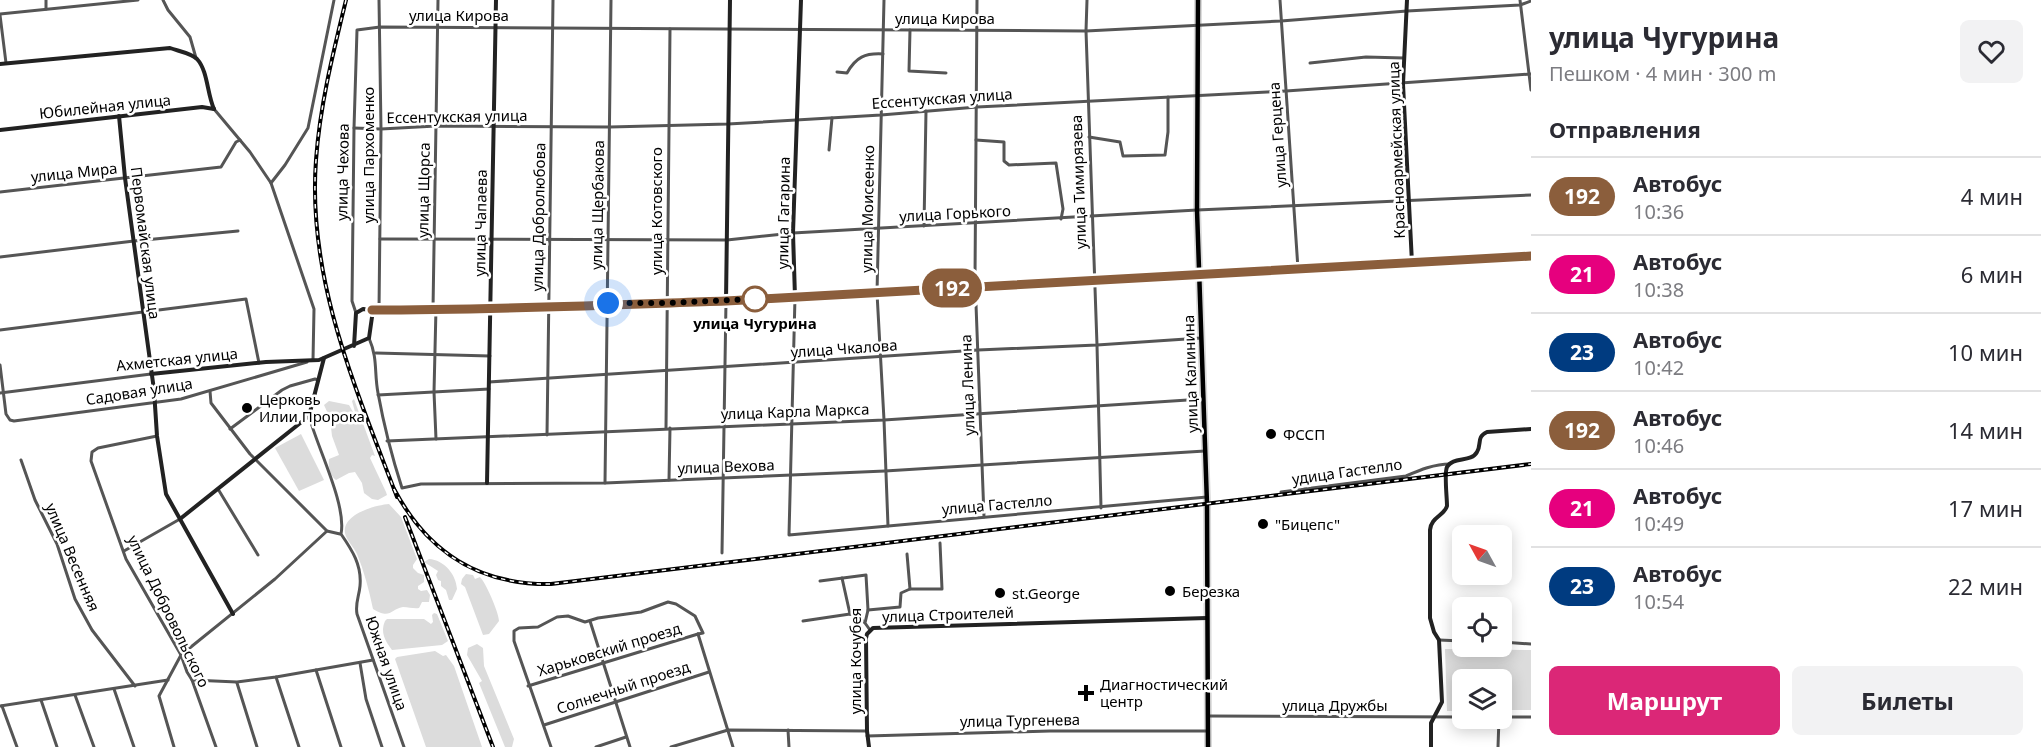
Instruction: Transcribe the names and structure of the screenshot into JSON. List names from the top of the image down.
{
  "streets": {
    "main road": ["улица Калинина"],
    "street": [
      "улица Кирова",
      "Ессентукская улица",
      "Юбилейная улица",
      "улица Герцена",
      "Красноармейская улица",
      "улица Пархоменко",
      "улица Мира",
      "улица Чехова",
      "улица Тимирязева",
      "улица Щорса",
      "улица Щербакова",
      "улица Моисеенко",
      "улица Котовского",
      "улица Гагарина",
      "улица Горького",
      "улица Добролюбова",
      "улица Чапаева",
      "Первомайская улица",
      "улица Чкалова",
      "Ахметская улица",
      "улица Ленина",
      "Садовая улица",
      "улица Карла Маркса",
      "улица Вехова",
      "удица Гастелло",
      "улица Гастелло",
      "улица Весенняя",
      "улица Добровольского",
      "улица Строителей",
      "Харьковский проезд",
      "улица Кочубея",
      "Южная улица",
      "Солнечный проезд",
      "улица Дружбы",
      "улица Тургенева"
    ]
  },
  "crossings": [
    ["улица Кирова", "улица Герцена"],
    ["улица Кирова", "Красноармейская улица"],
    ["улица Кирова", "улица Пархоменко"],
    ["улица Кирова", "улица Чехова"],
    ["улица Кирова", "улица Тимирязева"],
    ["улица Кирова", "улица Щорса"],
    ["улица Кирова", "улица Щербакова"],
    ["улица Кирова", "улица Моисеенко"],
    ["улица Кирова", "улица Котовского"],
    ["улица Кирова", "улица Гагарина"],
    ["улица Кирова", "улица Добролюбова"],
    ["улица Кирова", "улица Чапаева"],
    ["улица Кирова", "улица Калинина"],
    ["улица Кирова", "улица Ленина"],
    ["Ессентукская улица", "улица Герцена"],
    ["Ессентукская улица", "Красноармейская улица"],
    ["Ессентукская улица", "улица Пархоменко"],
    ["Ессентукская улица", "улица Чехова"],
    ["Ессентукская улица", "улица Тимирязева"],
    ["Ессентукская улица", "улица Щорса"],
    ["Ессентукская улица", "улица Щербакова"],
    ["Ессентукская улица", "улица Моисеенко"],
    ["Ессентукская улица", "улица Котовского"],
    ["Ессентукская улица", "улица Гагарина"],
    ["Ессентукская улица", "улица Добролюбова"],
    ["Ессентукская улица", "улица Чапаева"],
    ["Ессентукская улица", "улица Калинина"],
    ["Ессентукская улица", "улица Ленина"],
    ["Юбилейная улица", "Первомайская улица"],
    ["улица Герцена", "улица Горького"],
    ["Красноармейская улица", "улица Горького"],
    ["улица Пархоменко", "улица Горького"],
    ["улица Мира", "Первомайская улица"],
    ["улица Тимирязева", "улица Горького"],
    ["улица Тимирязева", "улица Чкалова"],
    ["улица Тимирязева", "улица Карла Маркса"],
    ["улица Тимирязева", "улица Вехова"],
    ["улица Тимирязева", "улица Гастелло"],
    ["улица Щорса", "улица Горького"],
    ["улица Щорса", "улица Карла Маркса"],
    ["улица Щербакова", "улица Горького"],
    ["улица Щербакова", "улица Чкалова"],
    ["улица Щербакова", "улица Карла Маркса"],
    ["улица Щербакова", "улица Вехова"],
    ["улица Моисеенко", "улица Горького"],
    ["улица Моисеенко", "улица Чкалова"],
    ["улица Моисеенко", "улица Карла Маркса"],
    ["улица Моисеенко", "улица Вехова"],
    ["улица Моисеенко", "улица Гастелло"],
    ["улица Котовского", "улица Горького"],
    ["улица Котовского", "улица Чкалова"],
    ["улица Котовского", "улица Карла Маркса"],
    ["улица Котовского", "улица Вехова"],
    ["улица Гагарина", "улица Горького"],
    ["улица Гагарина", "улица Чкалова"],
    ["улица Гагарина", "улица Карла Маркса"],
    ["улица Гагарина", "улица Вехова"],
    ["улица Гагарина", "улица Гастелло"],
    ["улица Горького", "улица Добролюбова"],
    ["улица Горького", "улица Чапаева"],
    ["улица Горького", "улица Калинина"],
    ["улица Горького", "улица Ленина"],
    ["улица Добролюбова", "улица Чкалова"],
    ["улица Добролюбова", "улица Карла Маркса"],
    ["улица Чапаева", "улица Чкалова"],
    ["улица Чапаева", "улица Карла Маркса"],
    ["улица Чапаева", "улица Вехова"],
    ["Первомайская улица", "Ахметская улица"],
    ["Первомайская улица", "Садовая улица"],
    ["Первомайская улица", "улица Добровольского"],
    ["улица Чкалова", "улица Калинина"],
    ["улица Чкалова", "улица Ленина"],
    ["Ахметская улица", "Садовая улица"],
    ["Ахметская улица", "улица Вехова"],
    ["улица Калинина", "улица Карла Маркса"],
    ["улица Калинина", "улица Вехова"],
    ["улица Калинина", "улица Гастелло"],
    ["улица Калинина", "улица Строителей"],
    ["улица Калинина", "улица Дружбы"],
    ["улица Калинина", "улица Тургенева"],
    ["улица Ленина", "улица Карла Маркса"],
    ["улица Ленина", "улица Вехова"],
    ["улица Ленина", "улица Гастелло"],
    ["улица Карла Маркса", "улица Вехова"],
    ["улица Строителей", "улица Кочубея"],
    ["улица Кочубея", "улица Тургенева"]
  ],
  "places": {
    "other": [
      "улица Чугурина",
      "Церковь Илии Пророка",
      "ФССП",
      "\"Бицепс\"",
      "Березка",
      "st.George"
    ],
    "health": ["Диагностический центр"]
  },
  "lines": ["bus line 192"],
  "north": "top left",
  "page": {
    "on_map": "192",
    "heading": [
      ["улица Чугурина", "Пешком · 4 мин · 300 m"],
      "Отправления"
    ],
    "list": [
      {
        "mark": "192",
        "name": "Автобус",
        "note": "10:36",
        "value": "4 мин"
      },
      {
        "mark": "21",
        "name": "Автобус",
        "note": "10:38",
        "value": "6 мин"
      },
      {
        "mark": "23",
        "name": "Автобус",
        "note": "10:42",
        "value": "10 мин"
      },
      {
        "mark": "192",
        "name": "Автобус",
        "note": "10:46",
        "value": "14 мин"
      },
      {
        "mark": "21",
        "name": "Автобус",
        "note": "10:49",
        "value": "17 мин"
      },
      {
        "mark": "23",
        "name": "Автобус",
        "note": "10:54",
        "value": "22 мин"
      }
    ],
    "buttons": ["Маршрут", "Билеты"]
  }
}
